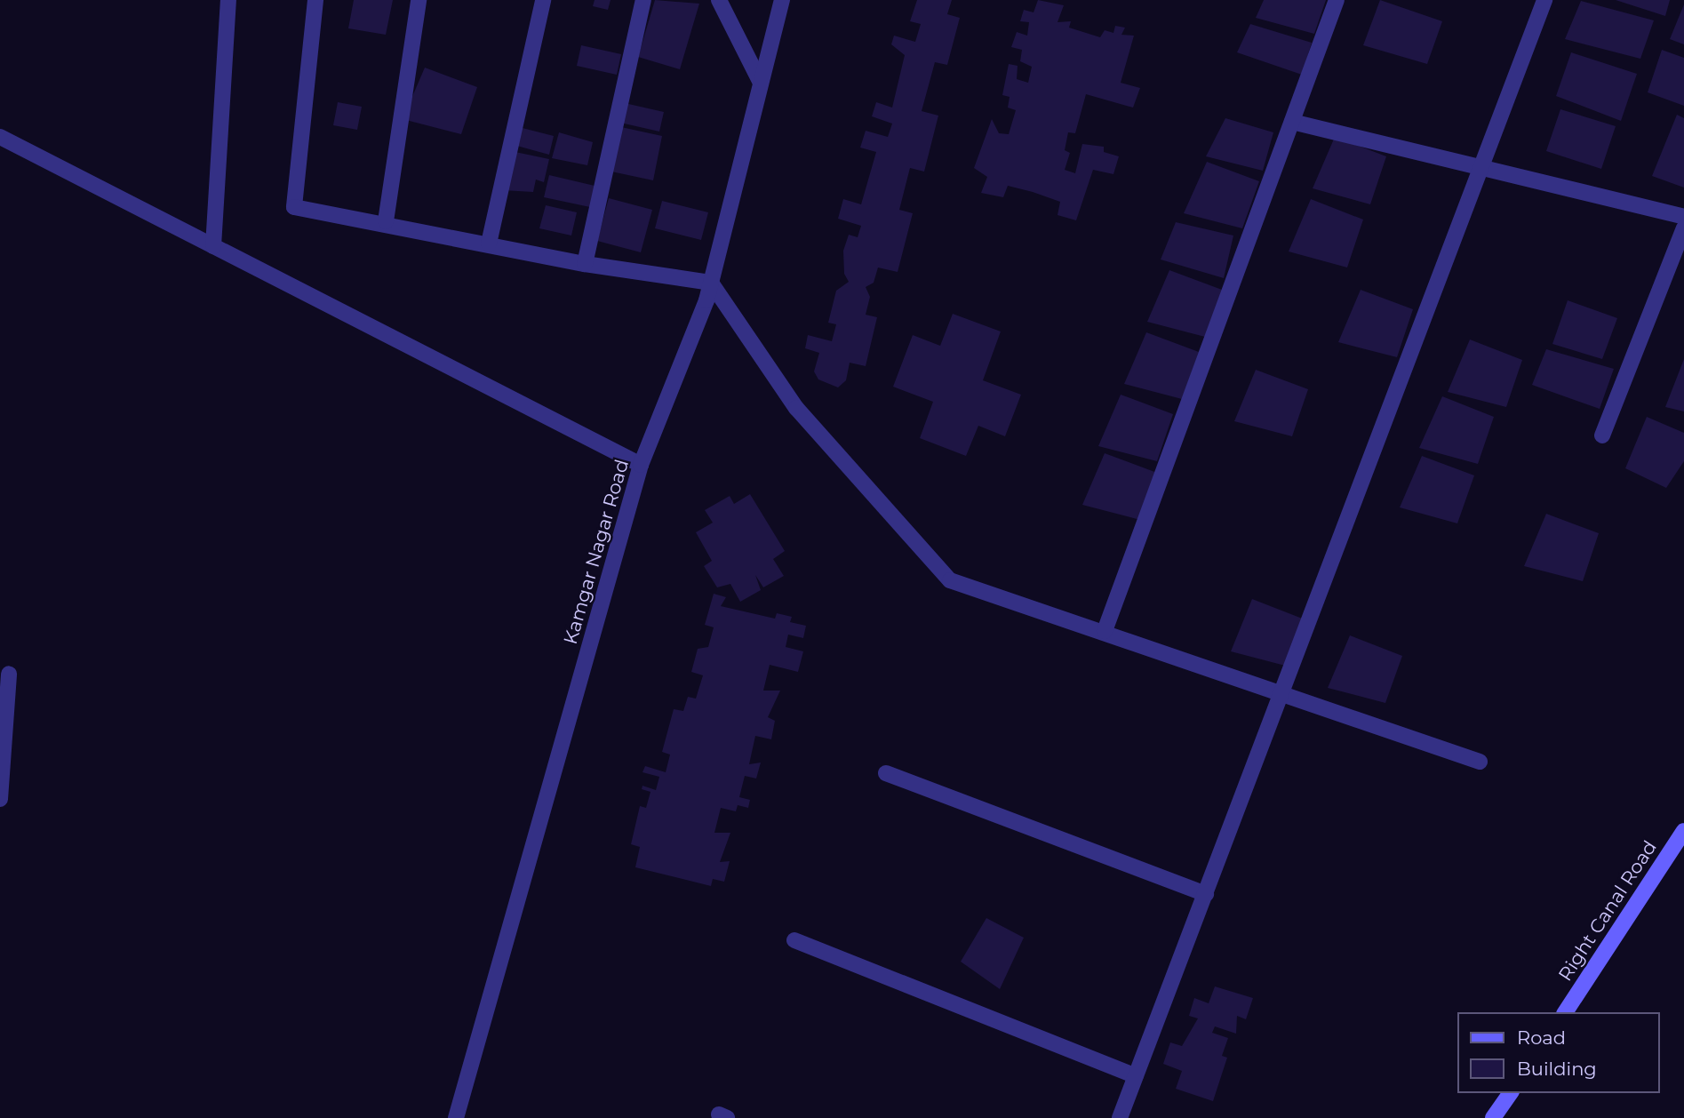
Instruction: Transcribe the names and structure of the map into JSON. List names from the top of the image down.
{
  "streets": {
    "street": ["Kamgar Nagar Road", "Right Canal Road"]
  },
  "legend": ["Road", "Building"]
}
